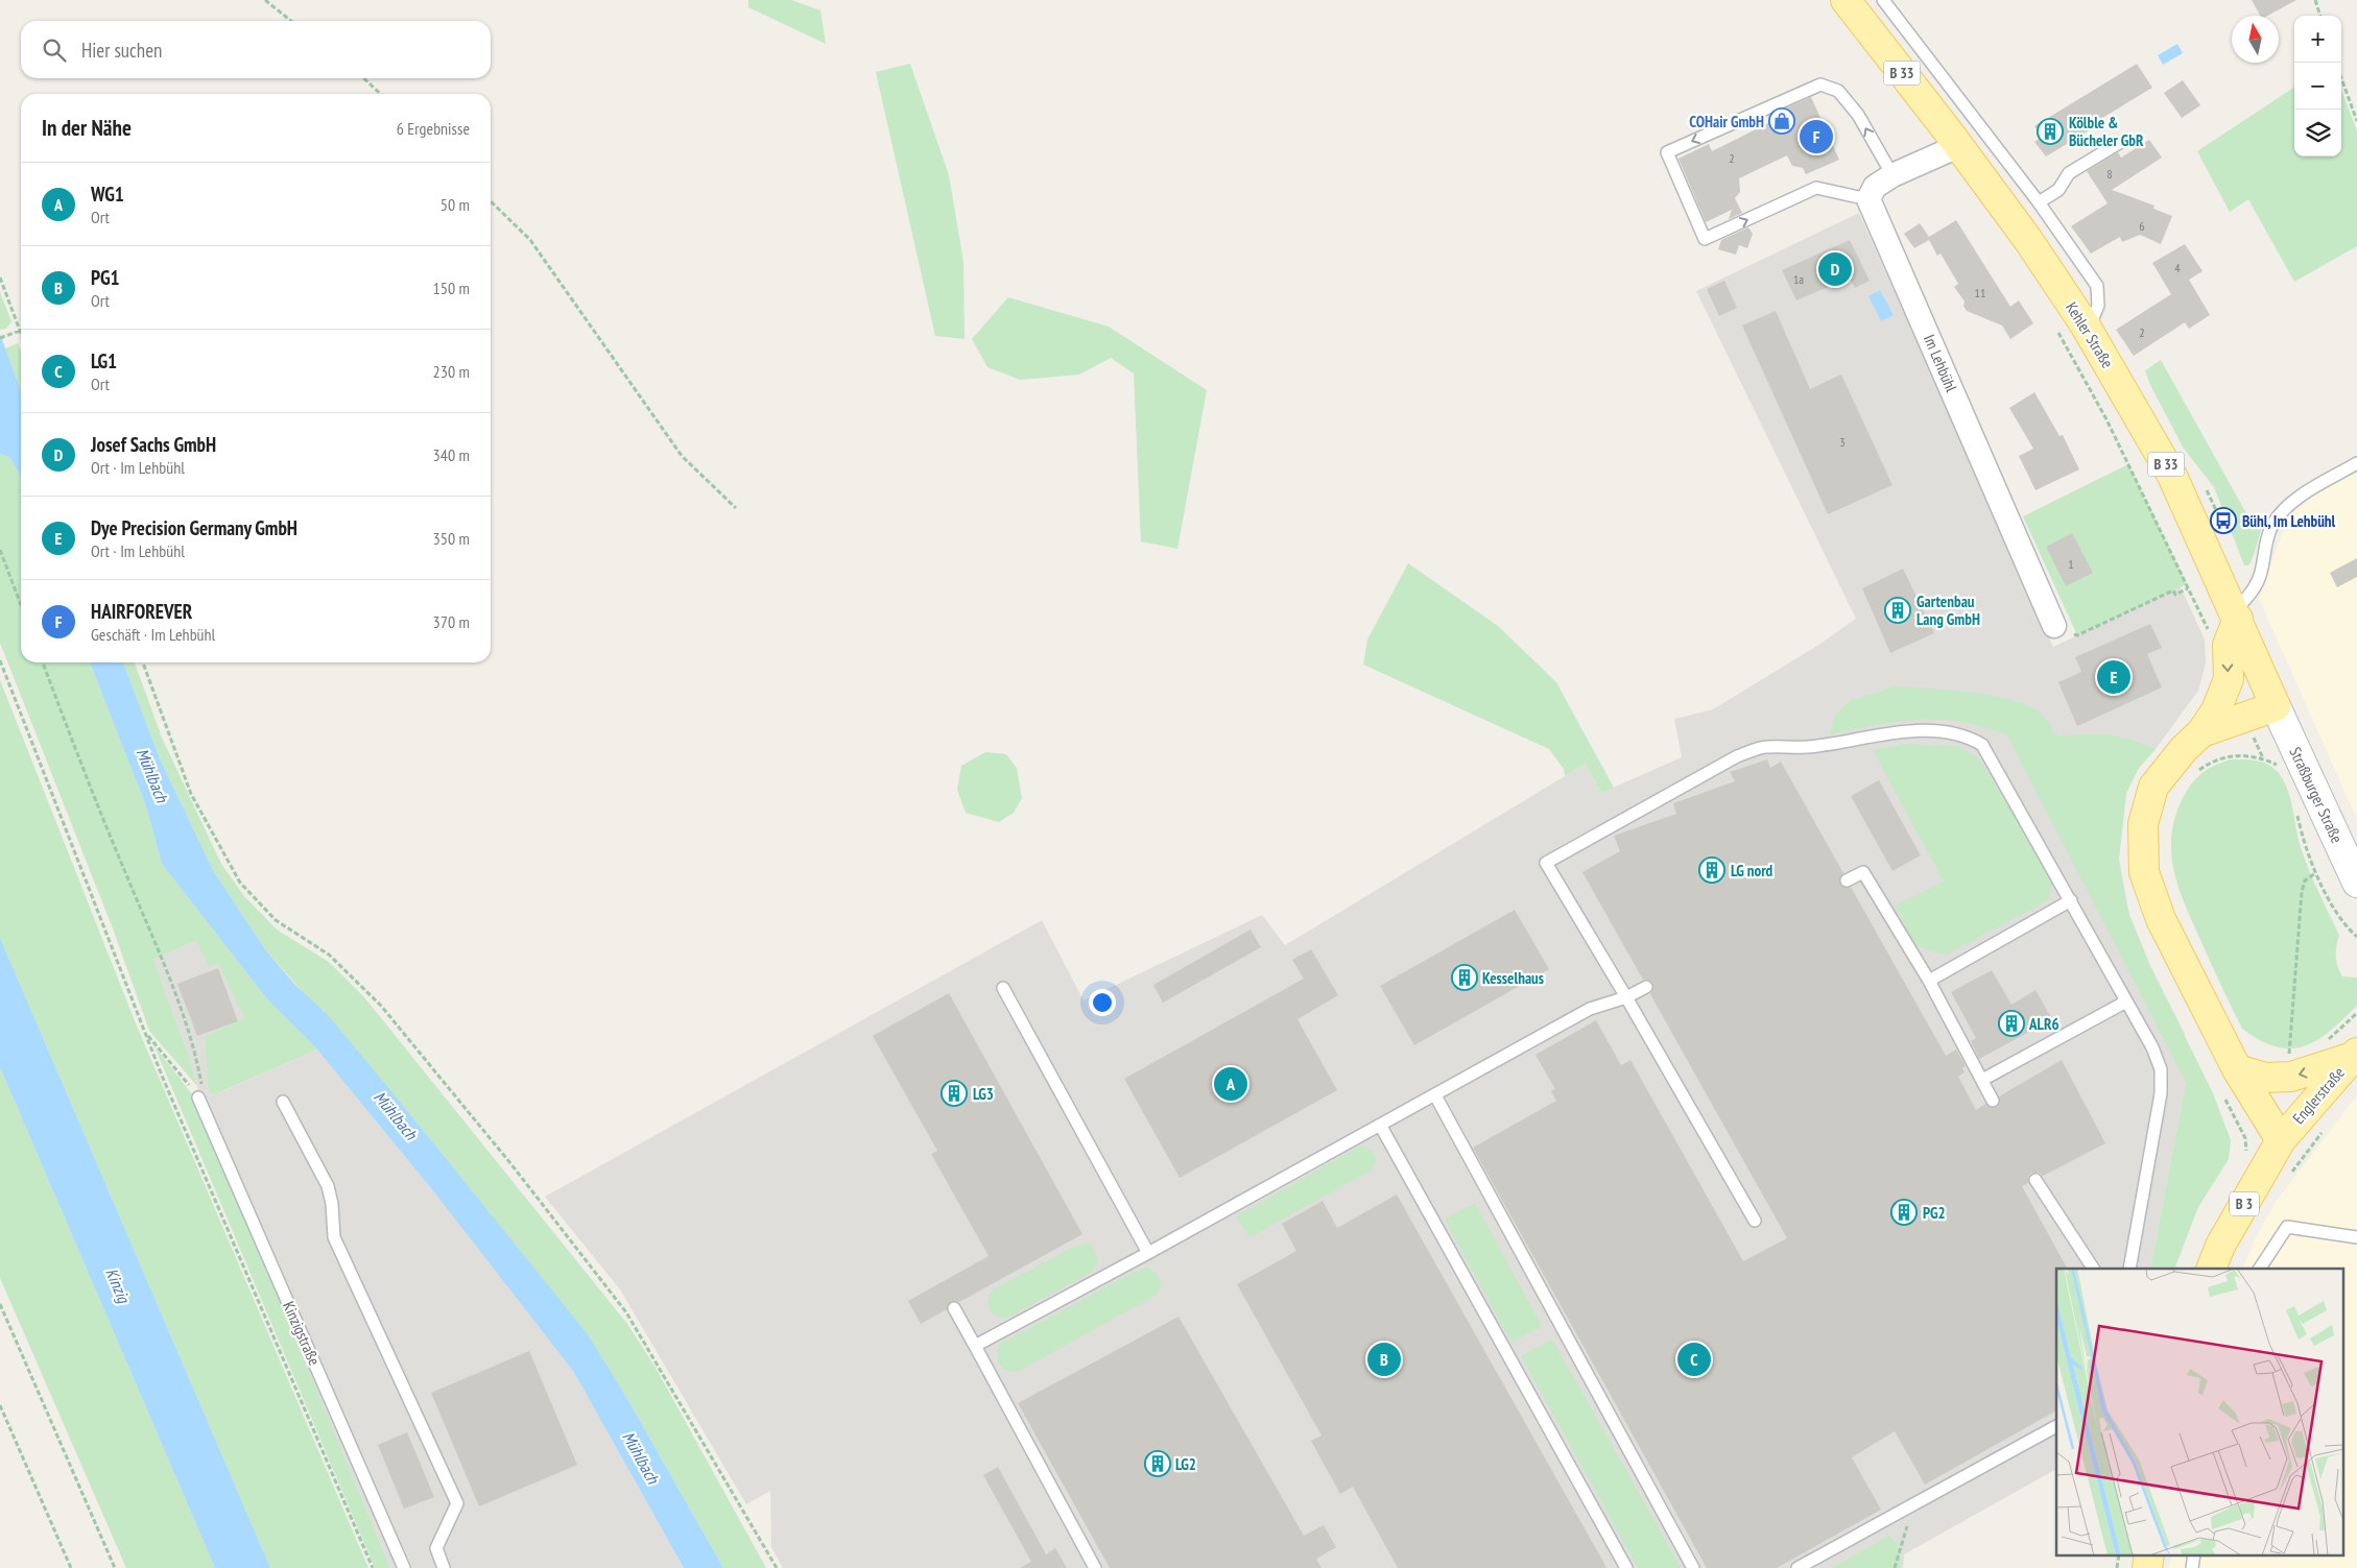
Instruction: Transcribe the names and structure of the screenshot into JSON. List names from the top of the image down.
{
  "streets": {
    "main road": [
      "B 33",
      "Kehler Straße",
      "Straßburger Straße",
      "Englerstraße",
      "B 3"
    ],
    "street": ["Im Lehbühl"],
    "lane": ["Kinzigstraße"]
  },
  "crossings": [
    ["Kehler Straße", "Straßburger Straße"],
    ["Englerstraße", "B 3"]
  ],
  "water": ["Mühlbach", "Kinzig"],
  "places": {
    "shop": ["COHair GmbH"],
    "building": [
      "Kölble & Bücheler GbR",
      "Gartenbau Lang GmbH",
      "LG nord",
      "Kesselhaus",
      "ALR6",
      "LG3",
      "PG2",
      "LG2"
    ],
    "bus stop": ["Bühl, Im Lehbühl"]
  },
  "house_numbers": [
    "2",
    "8",
    "6",
    "4",
    "1a",
    "11",
    "2",
    "3",
    "1"
  ],
  "north": "top",
  "page": {
    "map_buttons": ["+", "−"],
    "search": "Hier suchen",
    "heading": ["In der Nähe", "6 Ergebnisse"],
    "pins": [
      "F",
      "D",
      "E",
      "A",
      "B",
      "C"
    ],
    "list": [
      {
        "mark": "A",
        "name": "WG1",
        "note": "Ort",
        "value": "50 m"
      },
      {
        "mark": "B",
        "name": "PG1",
        "note": "Ort",
        "value": "150 m"
      },
      {
        "mark": "C",
        "name": "LG1",
        "note": "Ort",
        "value": "230 m"
      },
      {
        "mark": "D",
        "name": "Josef Sachs GmbH",
        "note": "Ort · Im Lehbühl",
        "value": "340 m"
      },
      {
        "mark": "E",
        "name": "Dye Precision Germany GmbH",
        "note": "Ort · Im Lehbühl",
        "value": "350 m"
      },
      {
        "mark": "F",
        "name": "HAIRFOREVER",
        "note": "Geschäft · Im Lehbühl",
        "value": "370 m"
      }
    ]
  }
}
